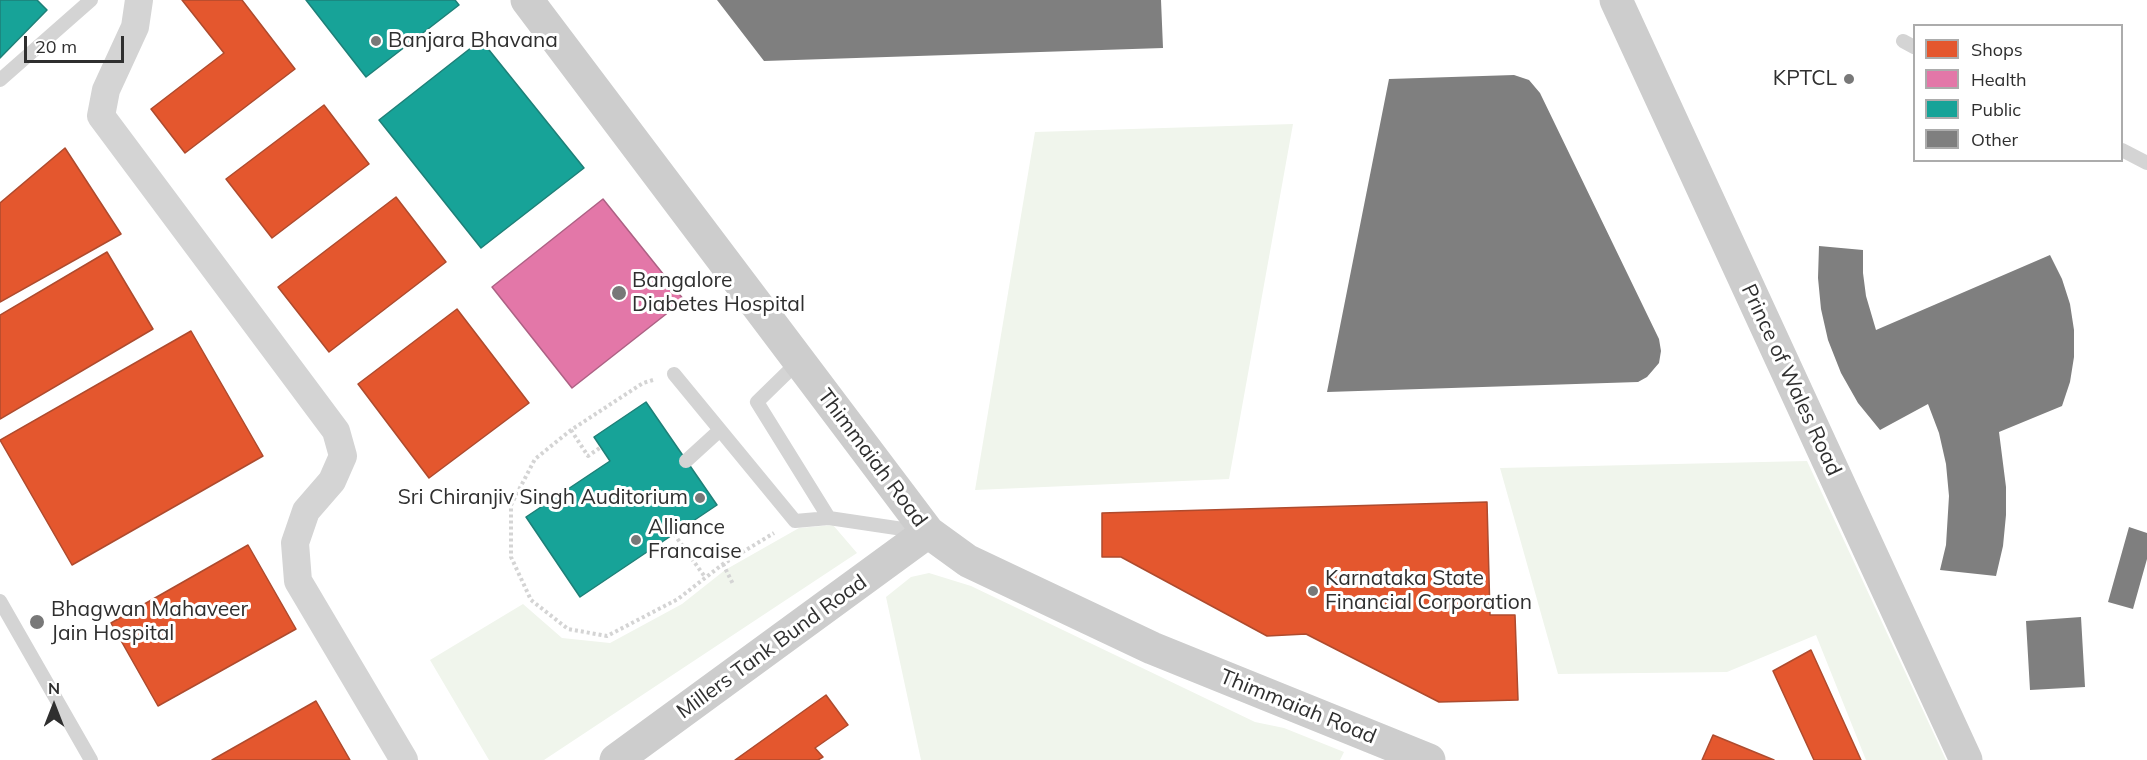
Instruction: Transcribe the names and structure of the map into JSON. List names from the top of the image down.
{
  "streets": {
    "street": ["Prince of Wales Road", "Thimmaiah Road", "Millers Tank Bund Road"]
  },
  "crossings": [
    ["Thimmaiah Road", "Millers Tank Bund Road"]
  ],
  "places": [
    "Banjara Bhavana",
    "KPTCL",
    "Bangalore Diabetes Hospital",
    "Sri Chiranjiv Singh Auditorium",
    "Alliance Francaise",
    "Karnataka State Financial Corporation",
    "Bhagwan Mahaveer Jain Hospital"
  ],
  "legend": [
    "Shops",
    "Health",
    "Public",
    "Other"
  ],
  "scale_bar": "20 m",
  "north": "top"
}
